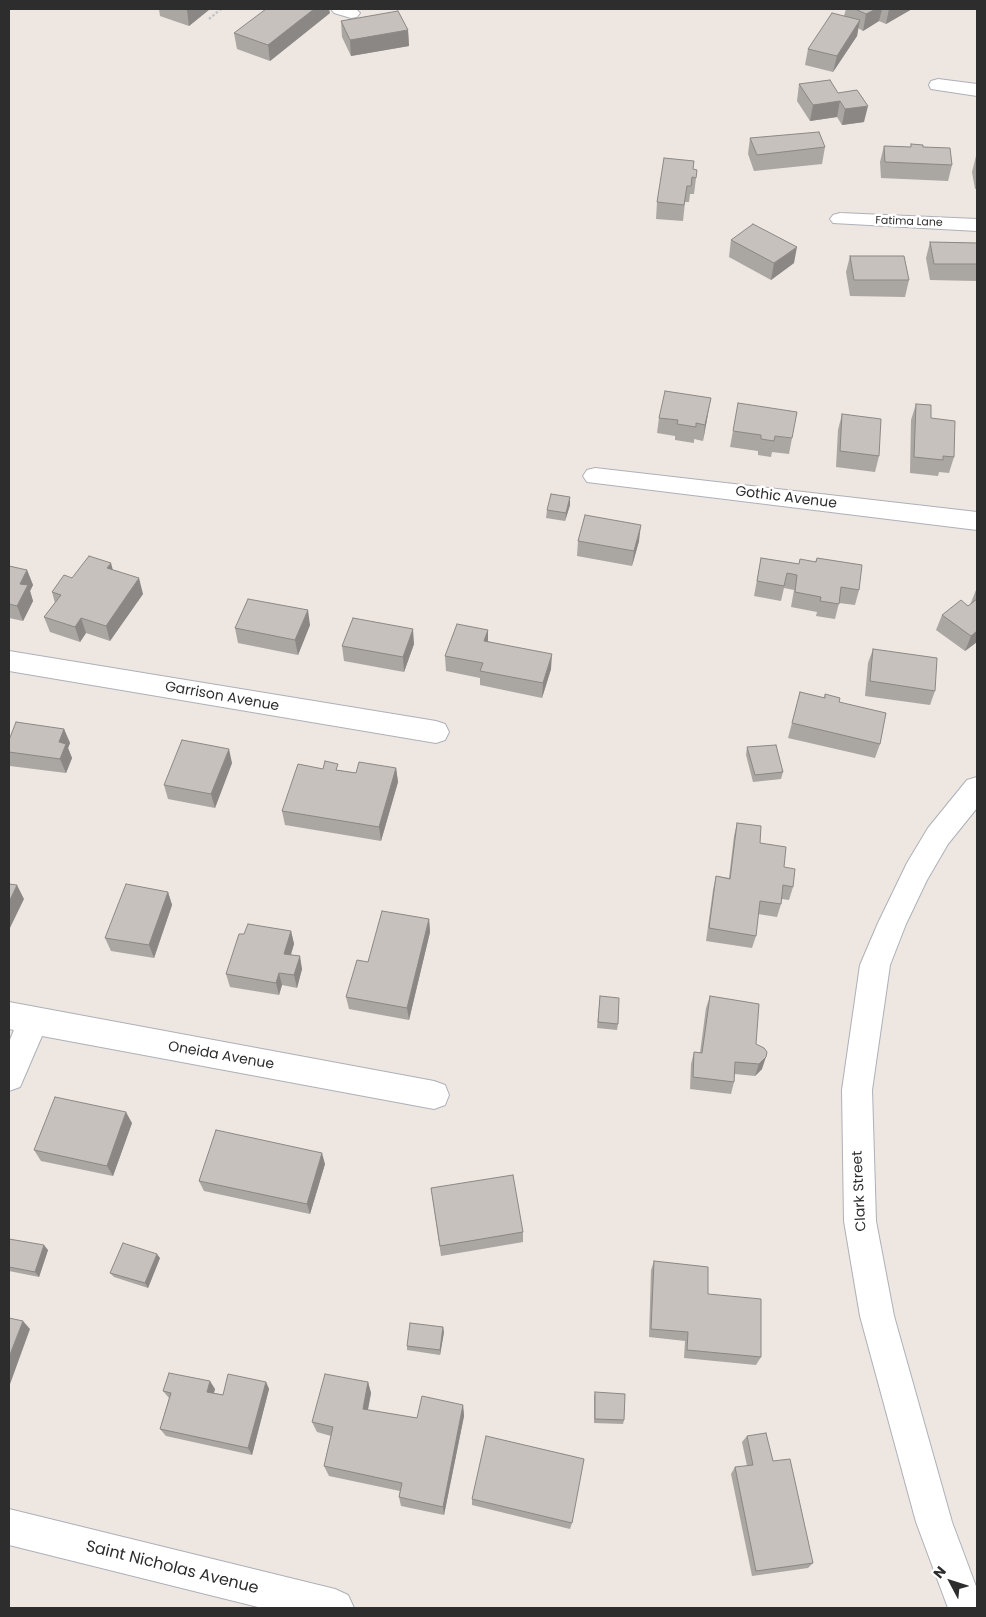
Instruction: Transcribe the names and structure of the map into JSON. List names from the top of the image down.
{
  "streets": {
    "street": [
      "Fatima Lane",
      "Gothic Avenue",
      "Garrison Avenue",
      "Oneida Avenue",
      "Clark Street",
      "Saint Nicholas Avenue"
    ]
  },
  "north": "top left"
}
